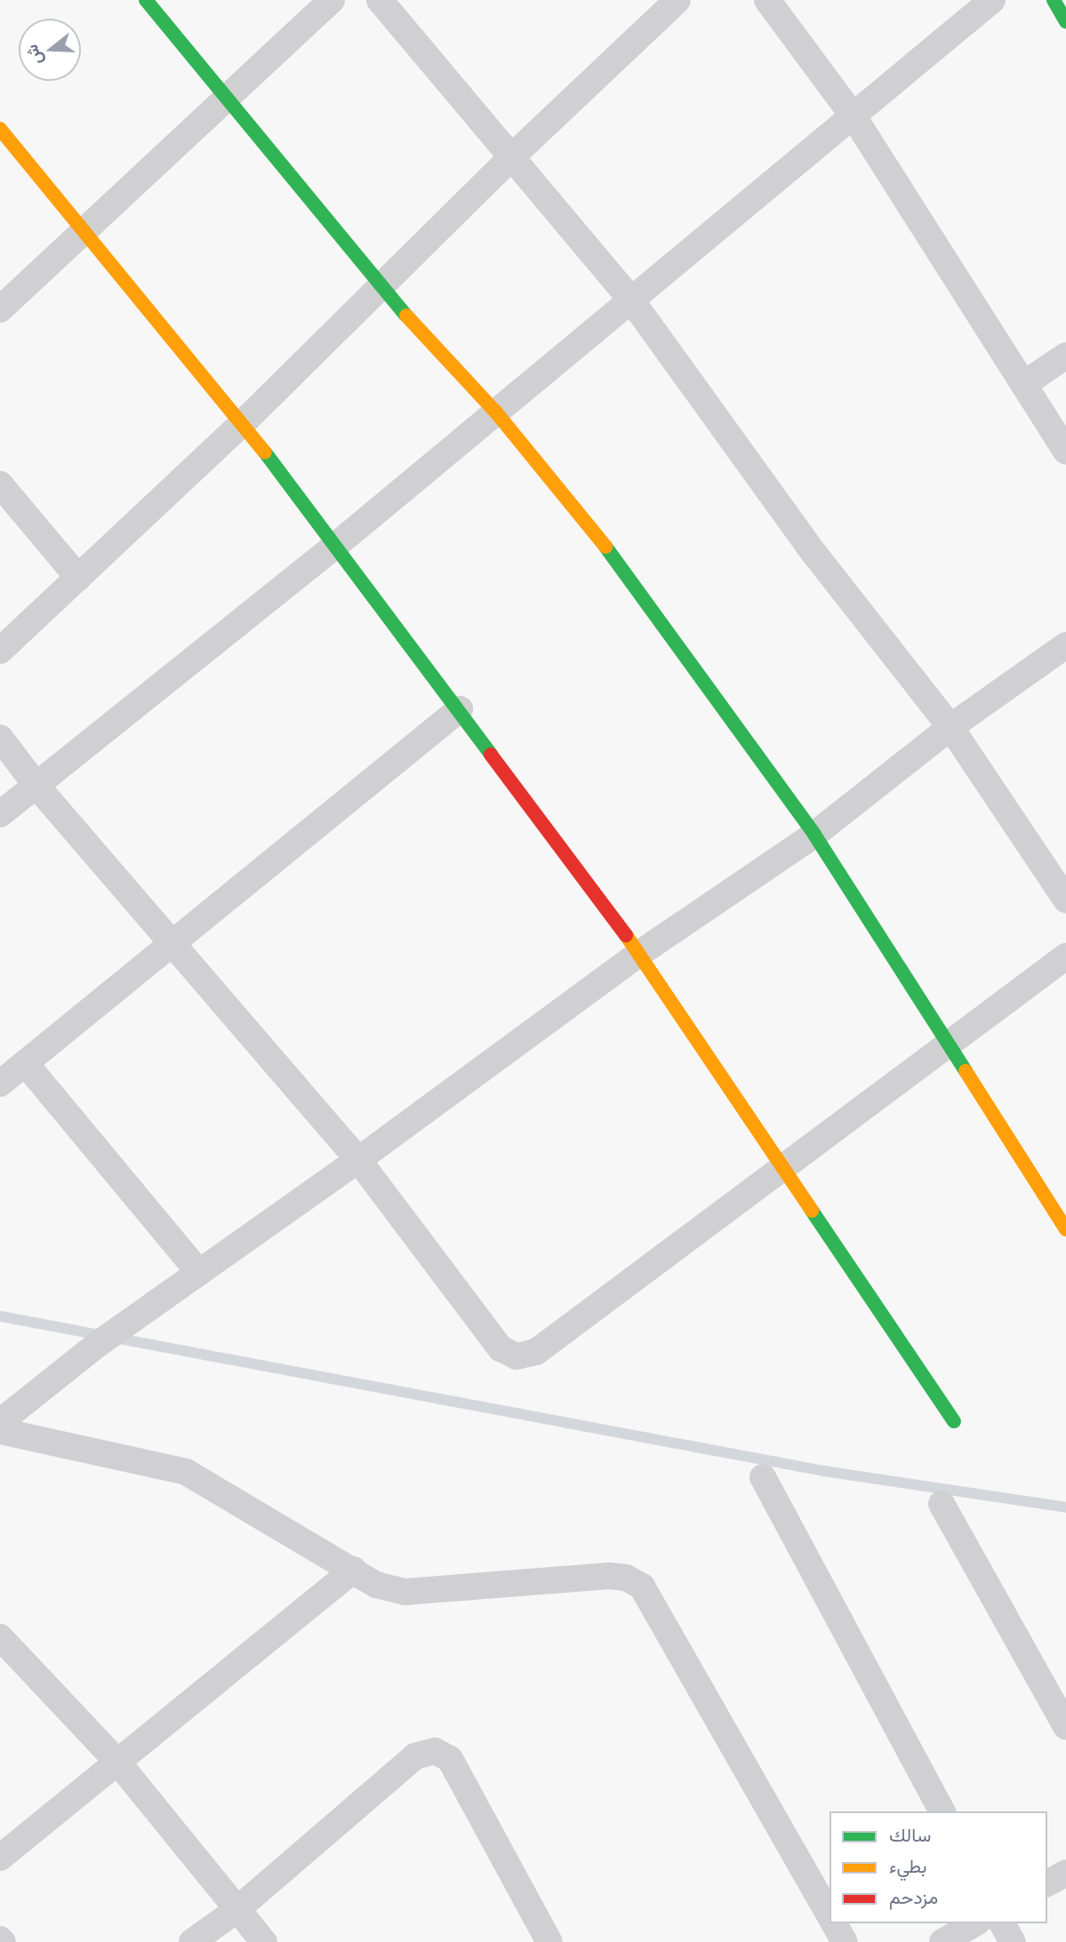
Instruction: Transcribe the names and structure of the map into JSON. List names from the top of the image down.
{
  "legend": ["سالك", "بطيء", "مزدحم"],
  "north": "left"
}
